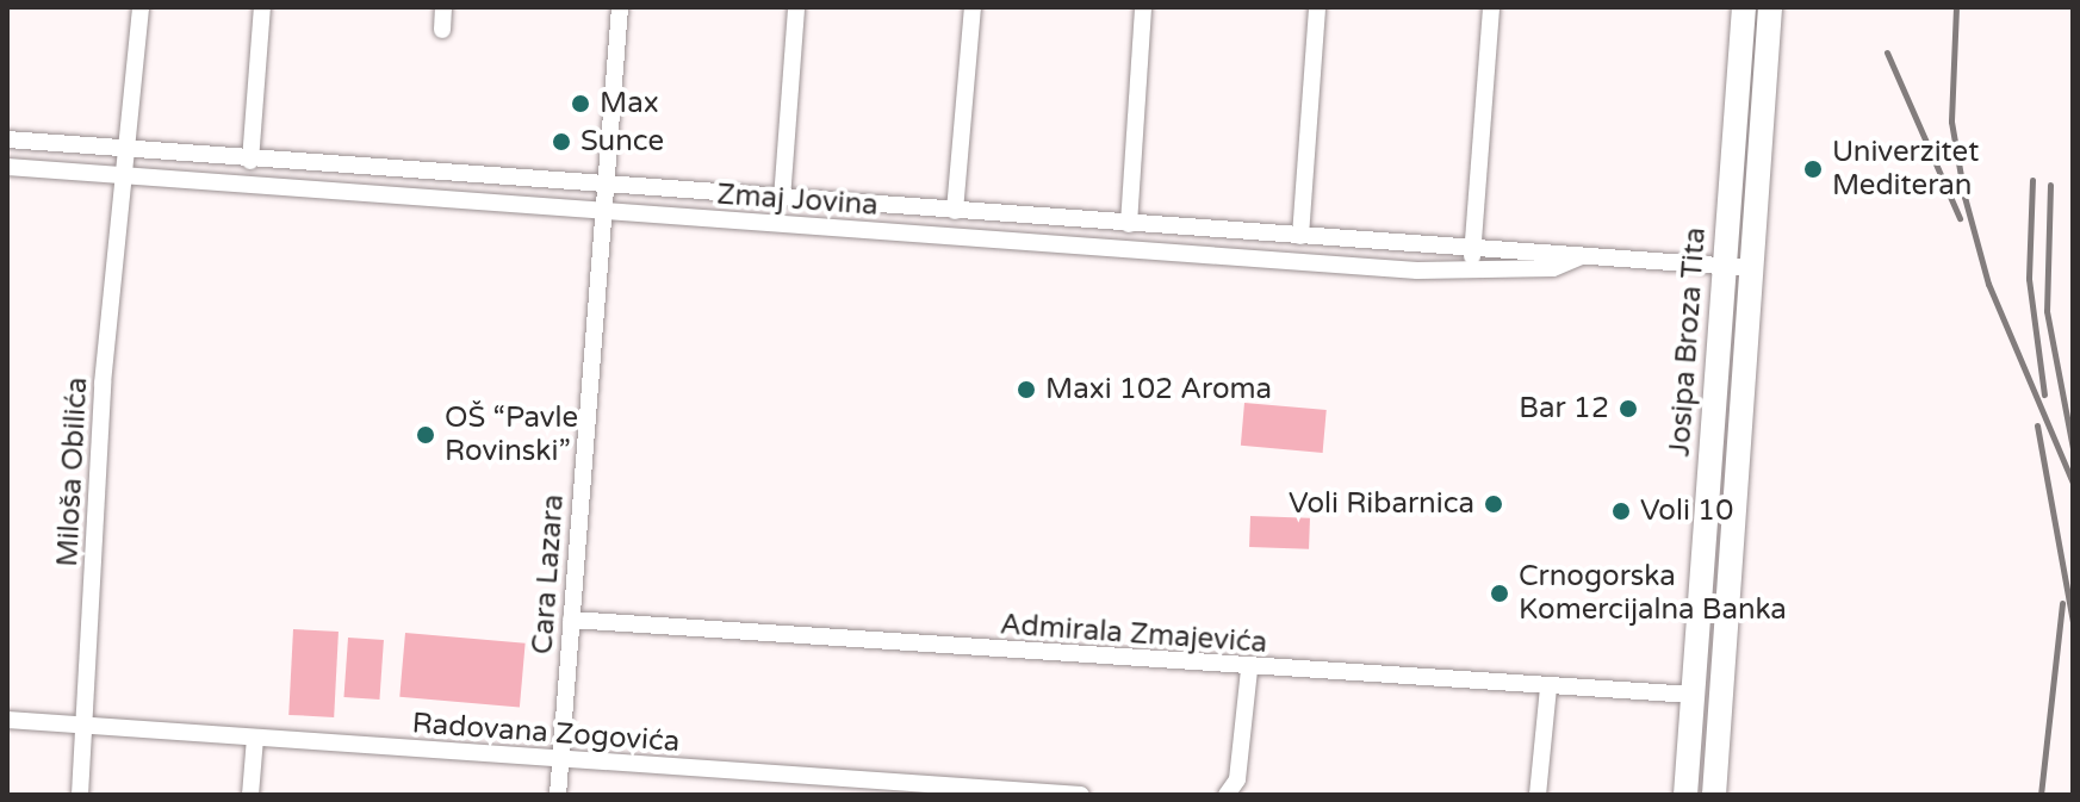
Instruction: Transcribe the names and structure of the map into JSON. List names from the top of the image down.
{
  "streets": {
    "main road": ["Josipa Broza Tita"],
    "street": [
      "Zmaj Jovina",
      "Miloša Obilića",
      "Cara Lazara",
      "Admirala Zmajevića",
      "Radovana Zogovića"
    ]
  },
  "crossings": [
    ["Zmaj Jovina", "Josipa Broza Tita"],
    ["Zmaj Jovina", "Miloša Obilića"],
    ["Zmaj Jovina", "Cara Lazara"],
    ["Josipa Broza Tita", "Admirala Zmajevića"],
    ["Miloša Obilića", "Radovana Zogovića"],
    ["Cara Lazara", "Admirala Zmajevića"],
    ["Cara Lazara", "Radovana Zogovića"]
  ],
  "places": [
    "Max",
    "Sunce",
    "Univerzitet Mediteran",
    "Maxi 102 Aroma",
    "Bar 12",
    "OŠ “Pavle Rovinski”",
    "Voli Ribarnica",
    "Voli 10",
    "Crnogorska Komercijalna Banka"
  ]
}
